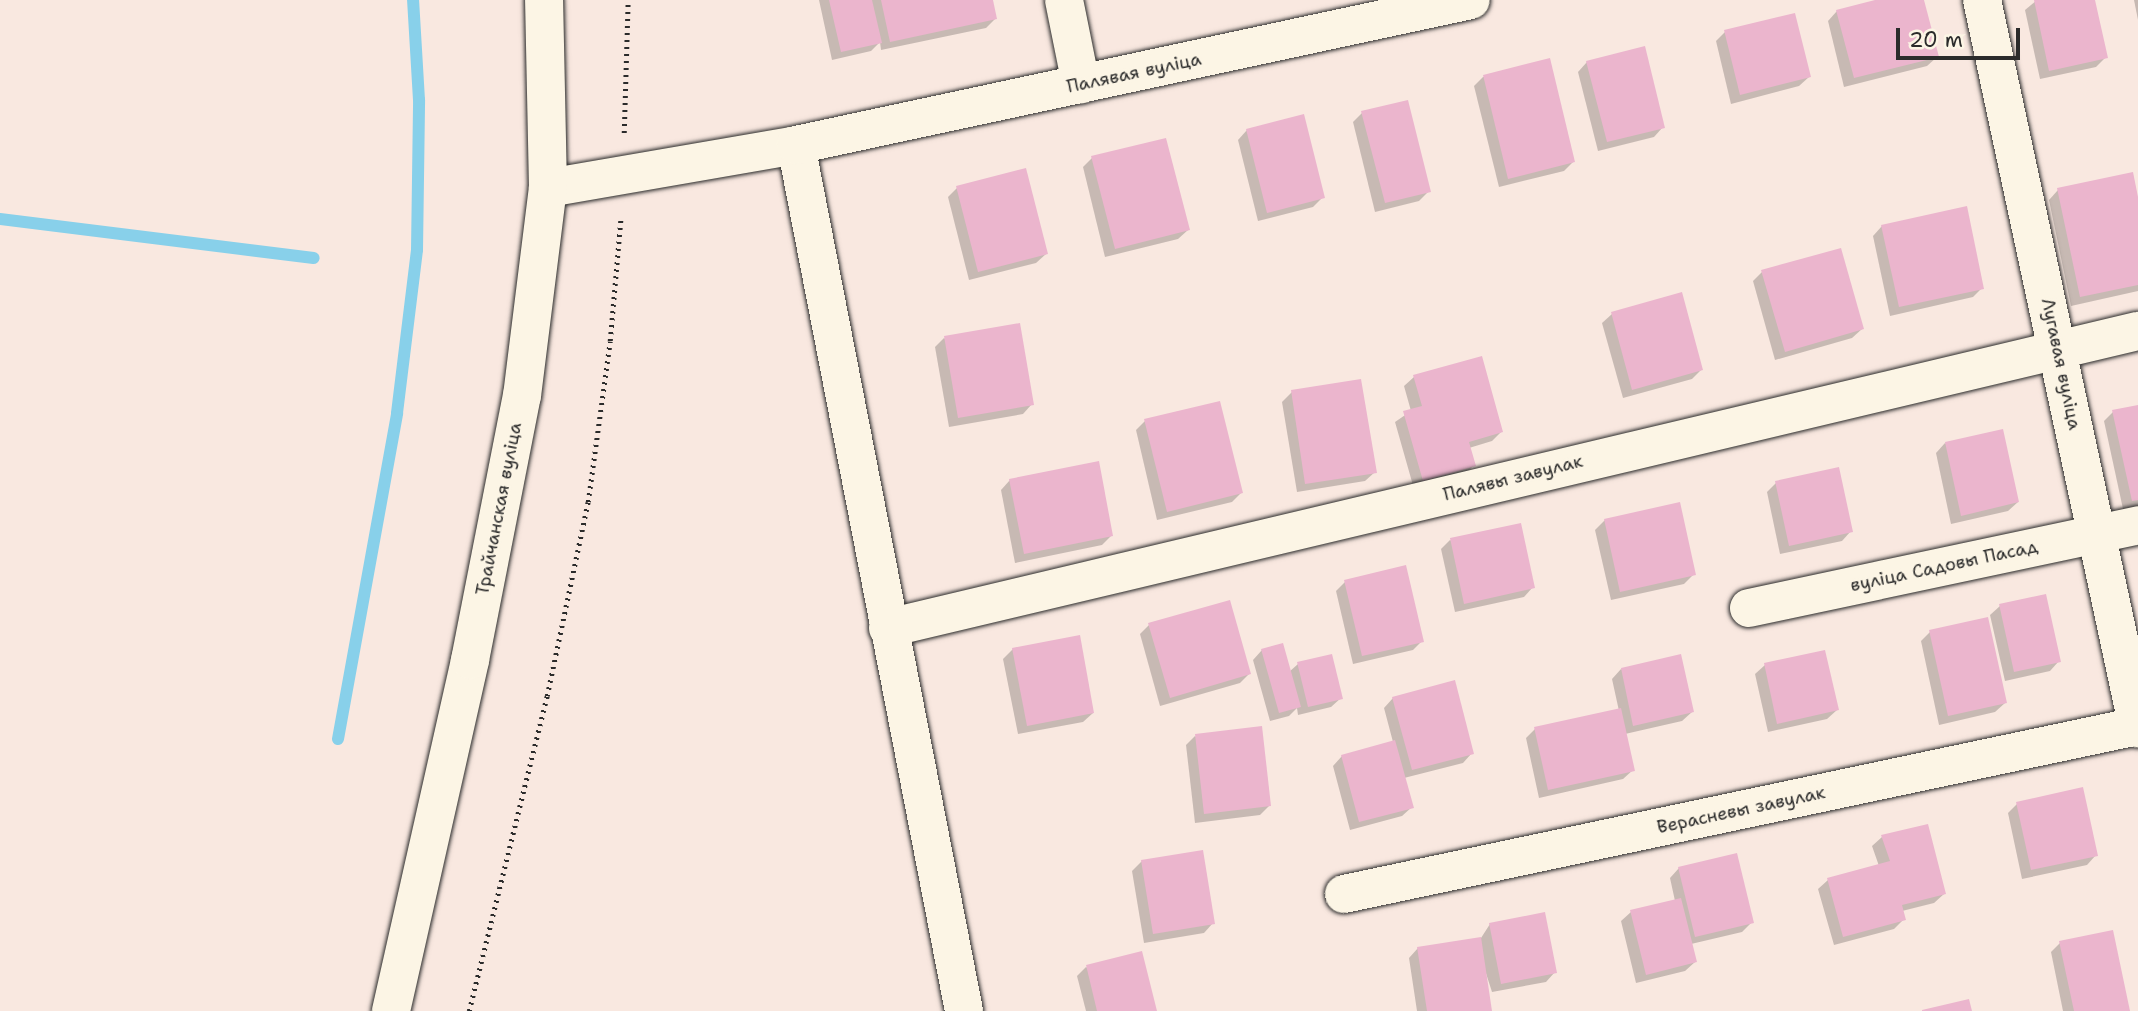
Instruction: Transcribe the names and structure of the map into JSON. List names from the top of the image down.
{
  "streets": {
    "street": [
      "Палявая вуліца",
      "Лугавая вуліца",
      "Палявы завулак",
      "Трайчанская вуліца",
      "вуліца Садовы Пасад",
      "Верасневы завулак"
    ]
  },
  "crossings": [
    ["Палявая вуліца", "Трайчанская вуліца"],
    ["Лугавая вуліца", "Палявы завулак"],
    ["Лугавая вуліца", "вуліца Садовы Пасад"],
    ["Лугавая вуліца", "Верасневы завулак"]
  ],
  "scale_bar": "20 m"
}
